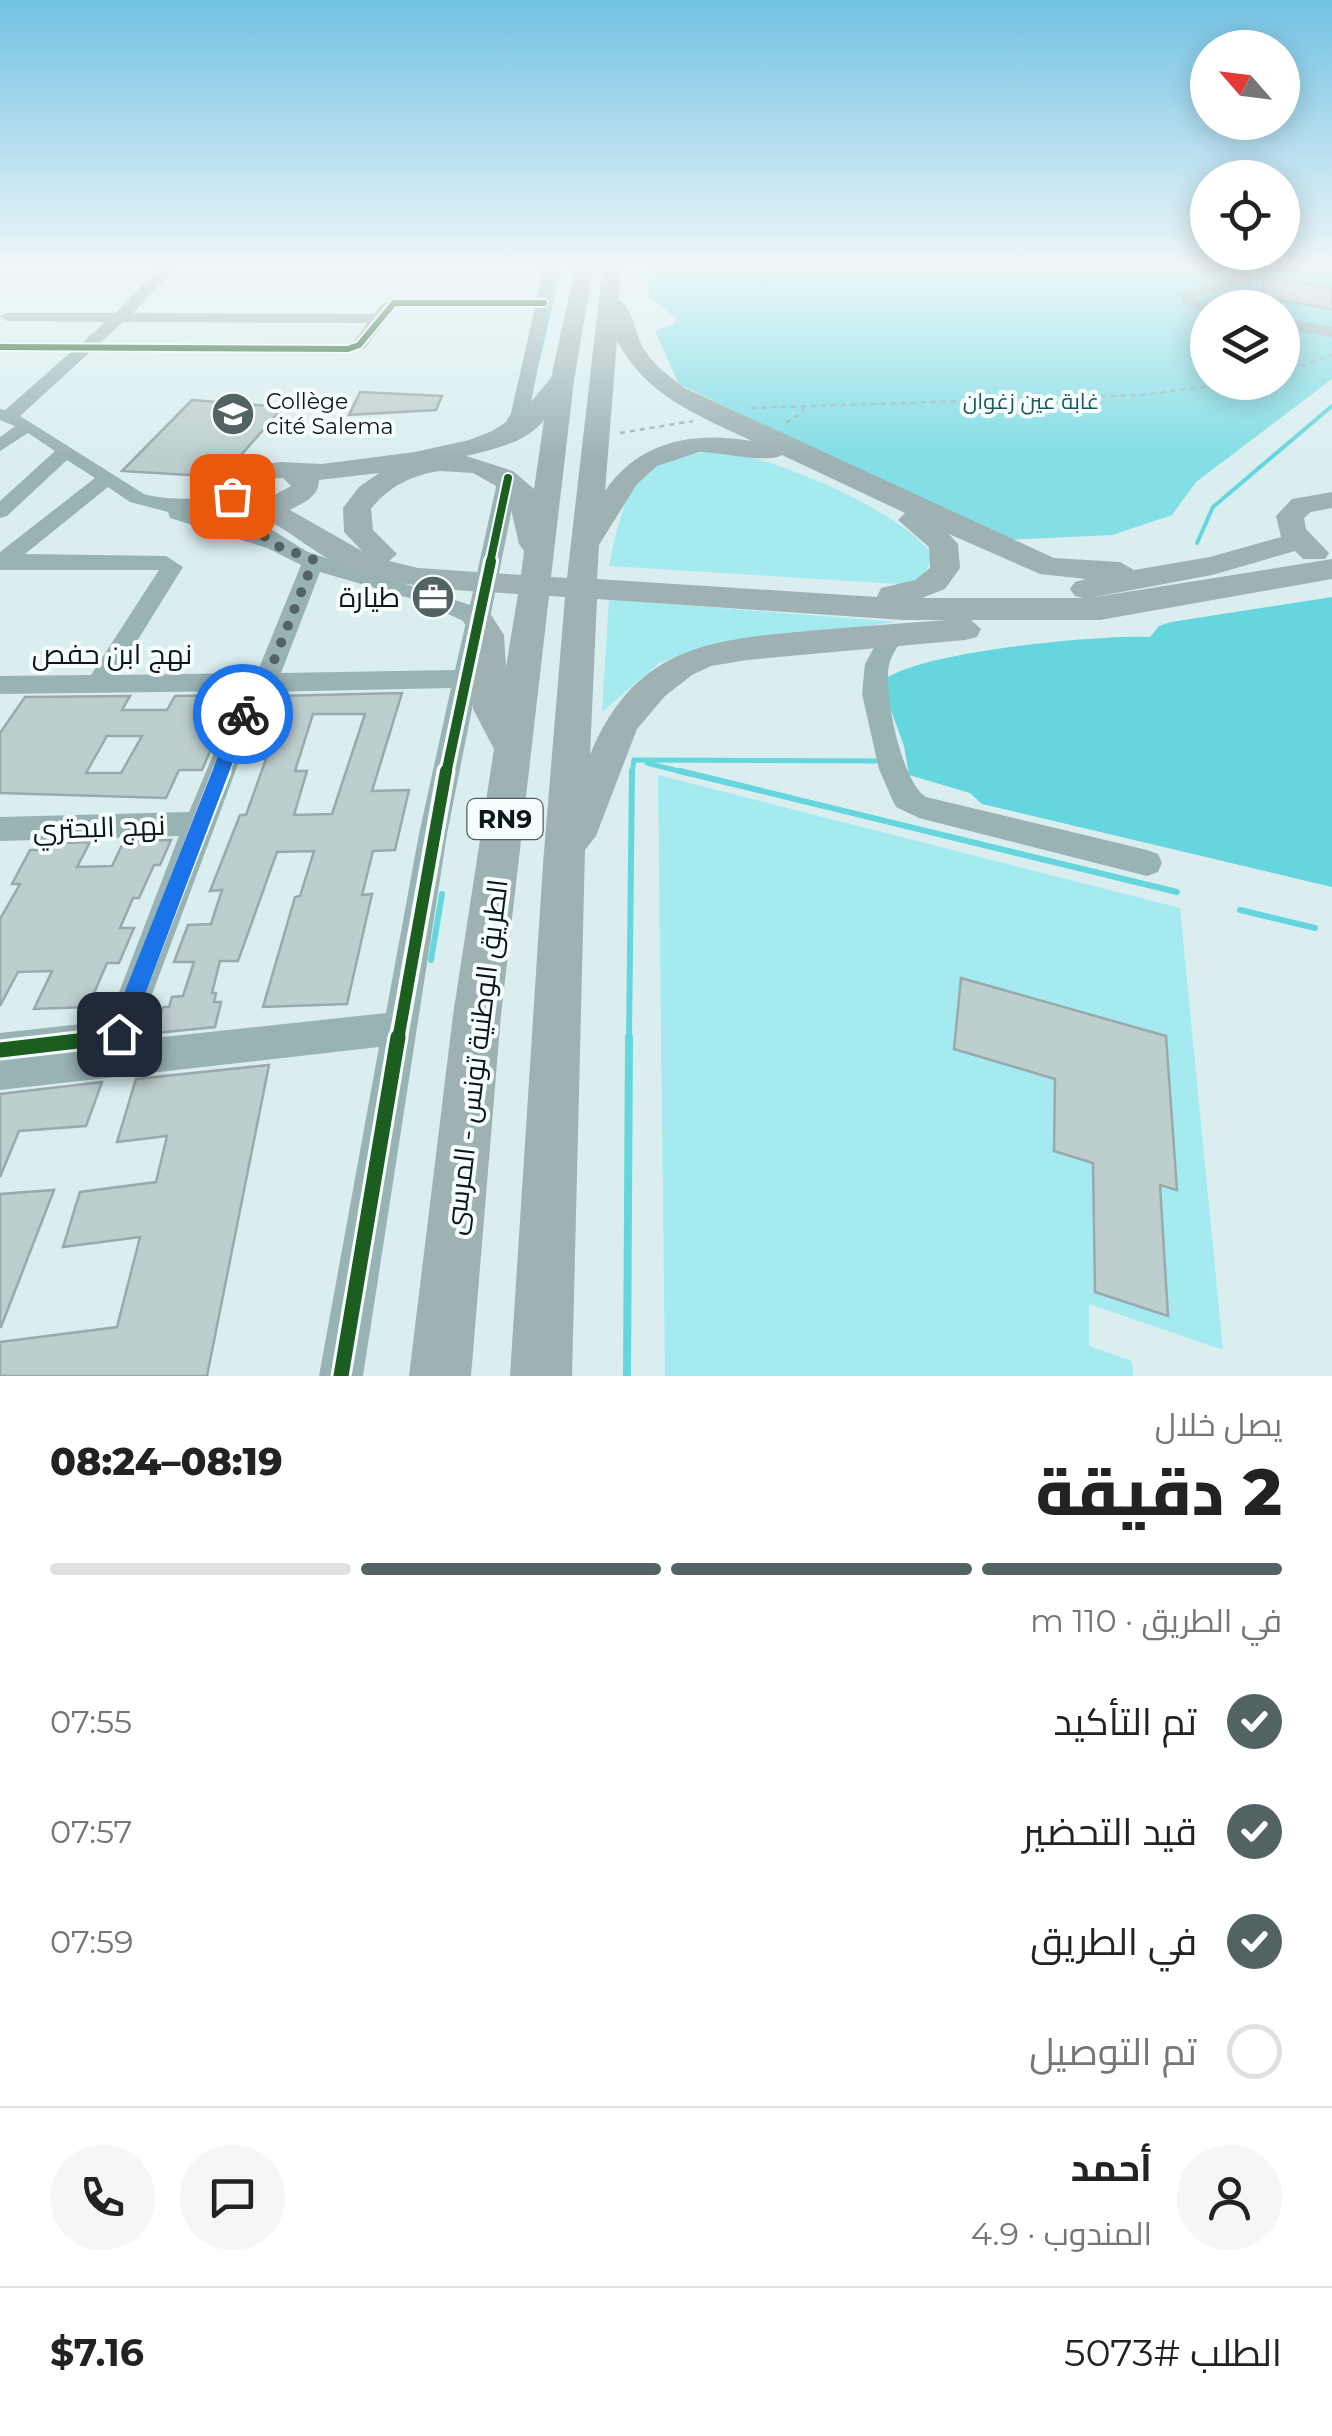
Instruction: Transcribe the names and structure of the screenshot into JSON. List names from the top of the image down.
{
  "streets": {
    "highway": ["RN9", "الطريق الوطنية تونس - المرسى"],
    "street": ["نهج ابن حفص", "نهج البحتري"]
  },
  "parks": ["غابة عين زغوان"],
  "places": {
    "school or university": ["Collège cité Salema"],
    "office": ["طيارة"]
  },
  "north": "top left",
  "page": {
    "heading": ["2 دقيقة", "يصل خلال", "08:19–08:24"],
    "panel": [
      "أحمد",
      "المندوب · 4.9",
      "الطلب #5073",
      "$7.16"
    ],
    "bar": "في الطريق · 110 m",
    "list": [
      ["تم التأكيد", "07:55"],
      ["قيد التحضير", "07:57"],
      ["في الطريق", "07:59"],
      "تم التوصيل"
    ]
  }
}
